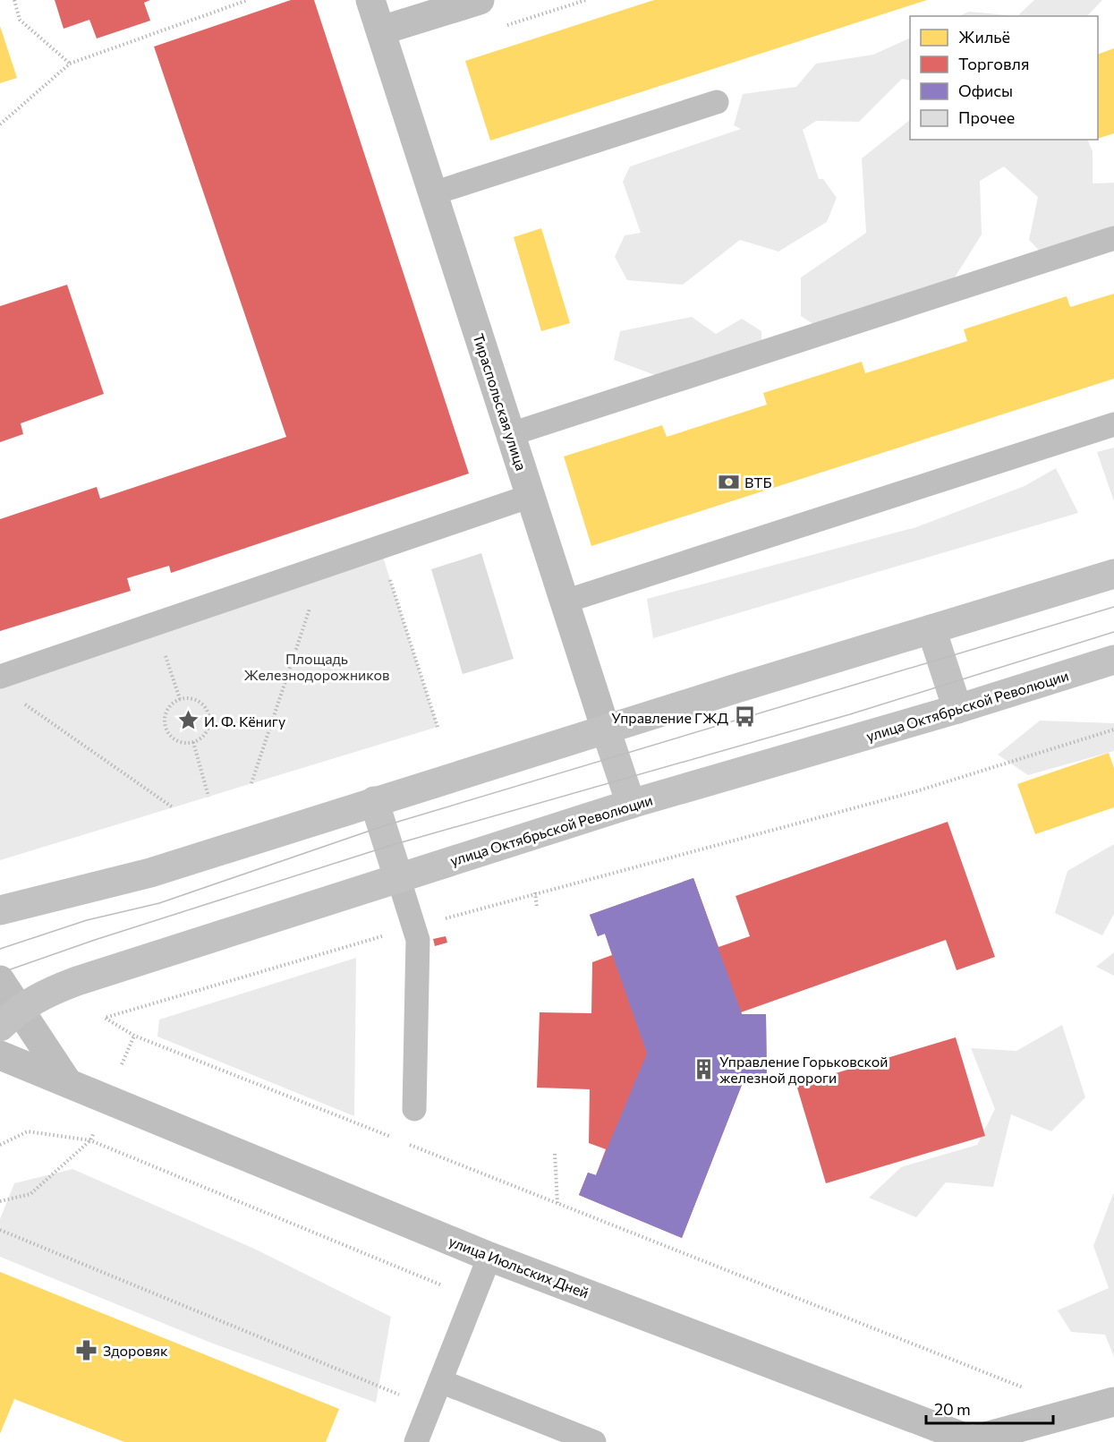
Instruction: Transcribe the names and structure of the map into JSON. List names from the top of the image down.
{
  "streets": {
    "main road": ["Тираспольская улица", "улица Октябрьской Революции"],
    "street": ["улица Июльских Дней"]
  },
  "crossings": [
    ["Тираспольская улица", "улица Октябрьской Революции"]
  ],
  "parks": ["Площадь Железнодорожников"],
  "places": {
    "bank": ["ВТБ"],
    "bus stop": ["Управление ГЖД"],
    "place": ["И. Ф. Кёнигу"],
    "building": ["Управление Горьковской железной дороги"],
    "pharmacy": ["Здоровяк"]
  },
  "legend": [
    "Жильё",
    "Торговля",
    "Офисы",
    "Прочее"
  ],
  "scale_bar": "20 m"
}
